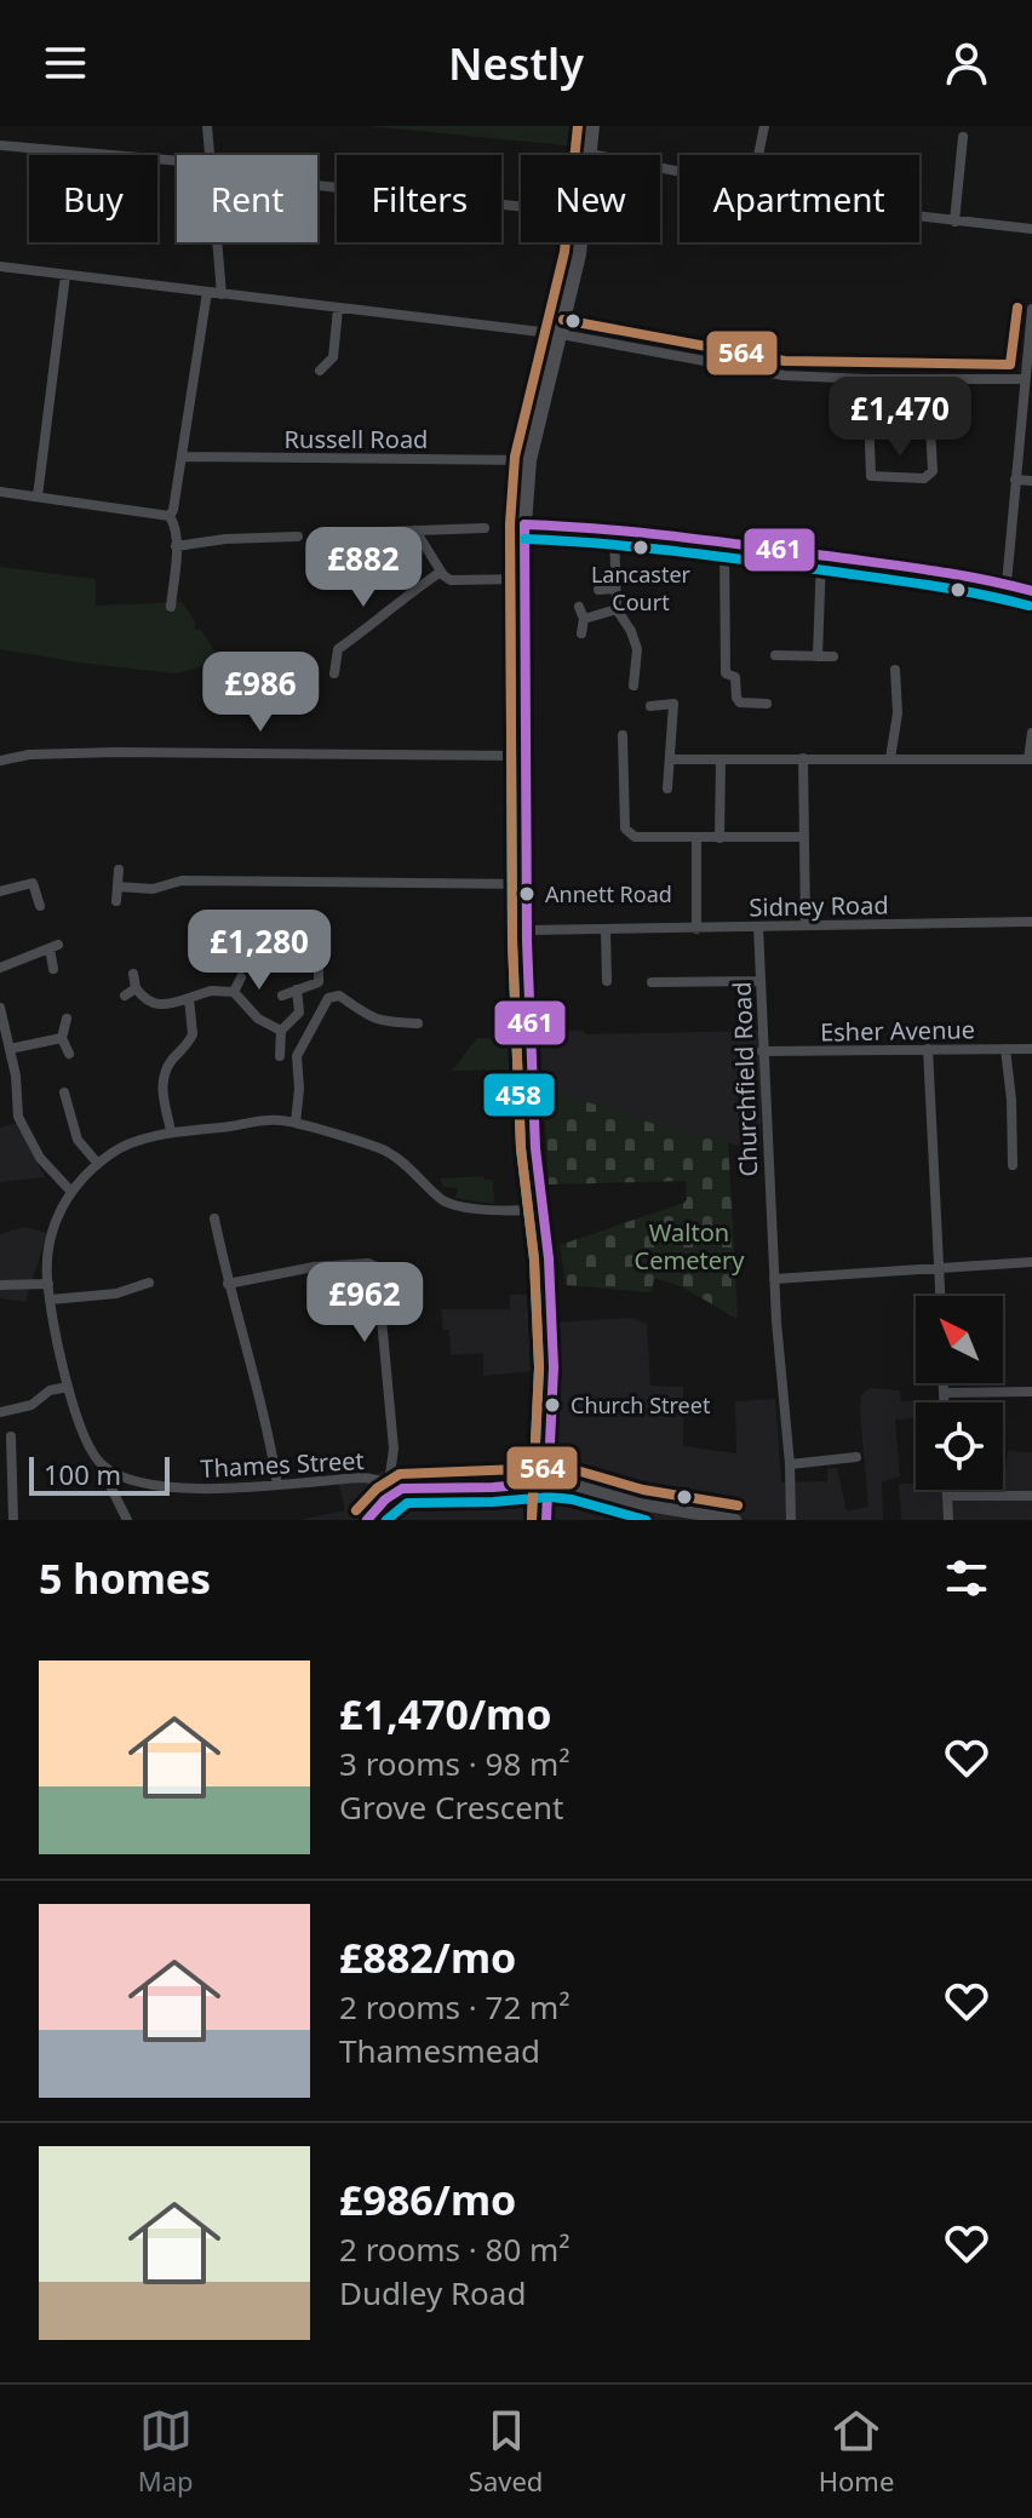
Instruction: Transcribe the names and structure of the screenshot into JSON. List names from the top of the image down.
{
  "streets": {
    "street": [
      "Russell Road",
      "Sidney Road",
      "Esher Avenue",
      "Churchfield Road",
      "Thames Street"
    ]
  },
  "crossings": [
    ["Sidney Road", "Churchfield Road"],
    ["Esher Avenue", "Churchfield Road"]
  ],
  "parks": ["Walton Cemetery"],
  "places": ["Lancaster Court", "Annett Road", "Church Street"],
  "lines": ["transit line 564", "transit line 461", "transit line 458"],
  "scale_bar": "100 m",
  "north": "top left",
  "page": {
    "header": "Nestly",
    "chip": [
      "Buy",
      "Rent",
      "Filters",
      "New",
      "Apartment"
    ],
    "price": [
      "£1,470",
      "£882",
      "£986",
      "£1,280",
      "£962"
    ],
    "scale": "100 m",
    "heading": "5 homes",
    "list": [
      {
        "name": "£1,470/mo",
        "note": "3 rooms · 98 m² · Grove Crescent"
      },
      {
        "name": "£882/mo",
        "note": "2 rooms · 72 m² · Thamesmead"
      },
      {
        "name": "£986/mo",
        "note": "2 rooms · 80 m² · Dudley Road"
      }
    ],
    "tabs": ["Map", "Saved", "Home"]
  }
}
